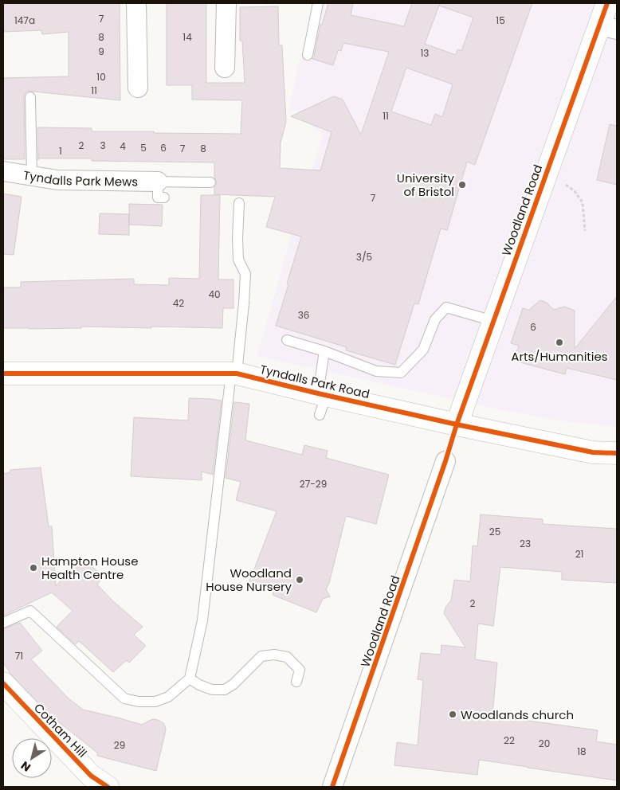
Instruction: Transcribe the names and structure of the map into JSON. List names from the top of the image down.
{
  "streets": {
    "street": [
      "Tyndalls Park Mews",
      "Woodland Road",
      "Tyndalls Park Road",
      "Cotham Hill"
    ]
  },
  "crossings": [
    ["Woodland Road", "Tyndalls Park Road"]
  ],
  "places": [
    "University of Bristol",
    "Arts/Humanities",
    "Hampton House Health Centre",
    "Woodland House Nursery",
    "Woodlands church"
  ],
  "house_numbers": [
    "7",
    "147a",
    "15",
    "8",
    "14",
    "9",
    "13",
    "10",
    "11",
    "11",
    "2",
    "3",
    "4",
    "5",
    "6",
    "7",
    "8",
    "1",
    "7",
    "3/5",
    "40",
    "42",
    "36",
    "6",
    "27-29",
    "25",
    "23",
    "21",
    "2",
    "71",
    "22",
    "20",
    "29",
    "18"
  ],
  "north": "bottom left"
}
